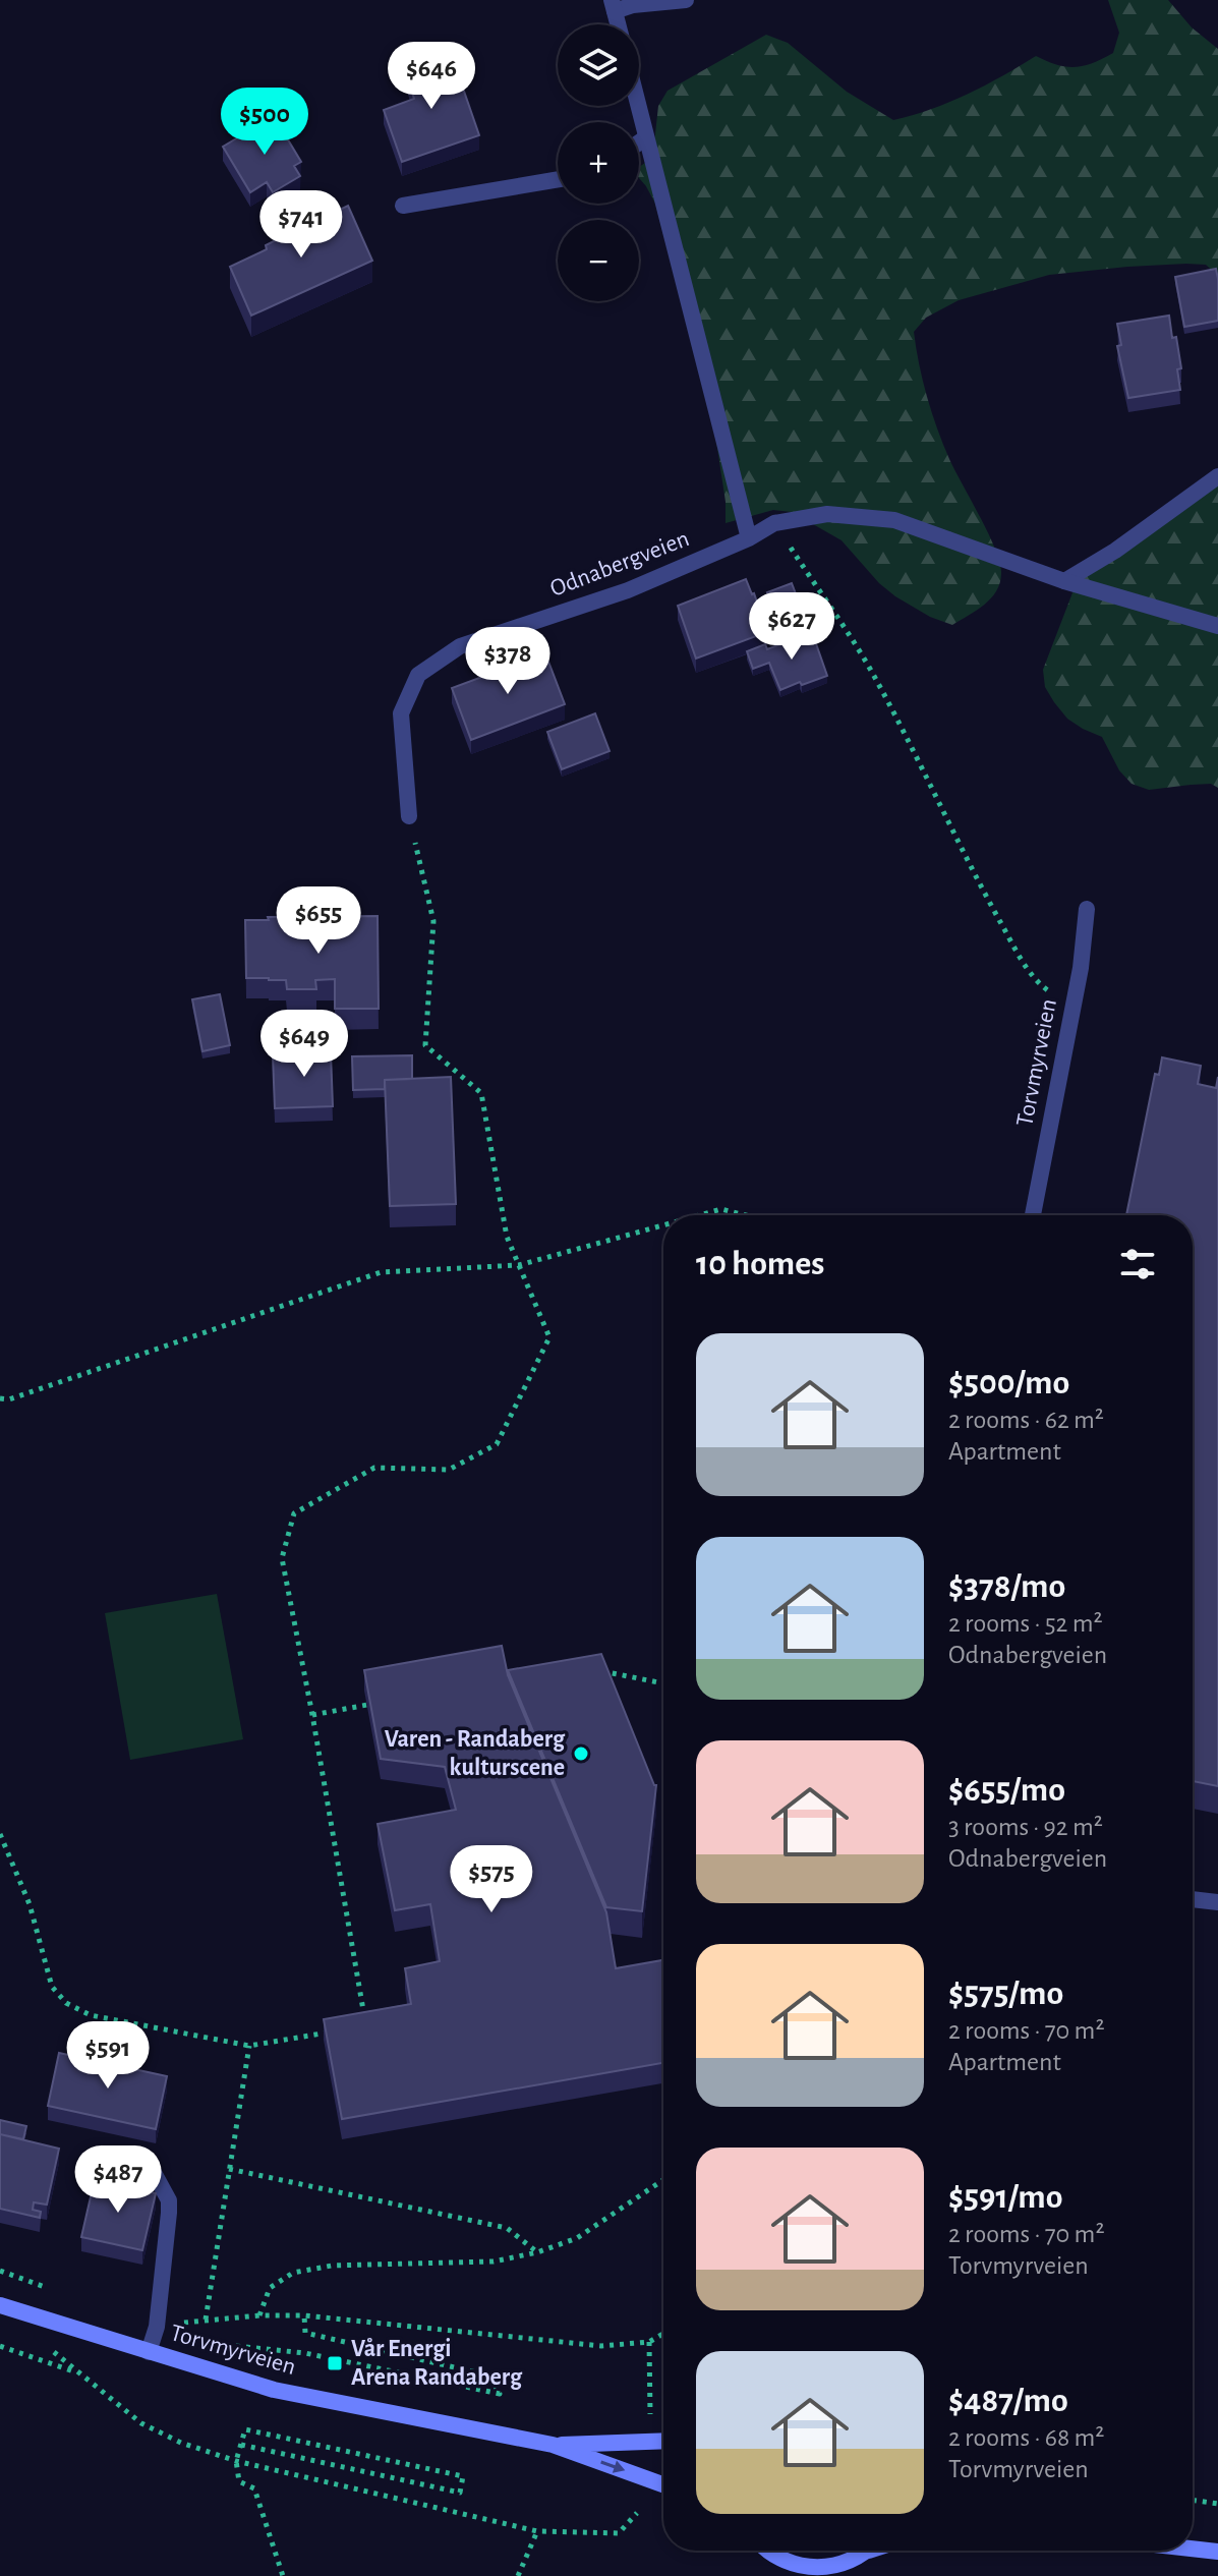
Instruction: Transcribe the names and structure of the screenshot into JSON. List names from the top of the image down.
{
  "streets": {
    "main road": ["Torvmyrveien"],
    "street": ["Odnabergveien"]
  },
  "places": {
    "other": ["Varen - Randaberg kulturscene"],
    "transit": ["Vår Energi Arena Randaberg"]
  },
  "page": {
    "map_buttons": ["+", "−"],
    "price": [
      "$646",
      "$500",
      "$741",
      "$627",
      "$378",
      "$655",
      "$649",
      "$575",
      "$591",
      "$487"
    ],
    "heading": "10 homes",
    "list": [
      {
        "name": "$500/mo",
        "note": "2 rooms · 62 m² · Apartment"
      },
      {
        "name": "$378/mo",
        "note": "2 rooms · 52 m² · Odnabergveien"
      },
      {
        "name": "$655/mo",
        "note": "3 rooms · 92 m² · Odnabergveien"
      },
      {
        "name": "$575/mo",
        "note": "2 rooms · 70 m² · Apartment"
      },
      {
        "name": "$591/mo",
        "note": "2 rooms · 70 m² · Torvmyrveien"
      },
      {
        "name": "$487/mo",
        "note": "2 rooms · 68 m² · Torvmyrveien"
      }
    ]
  }
}
